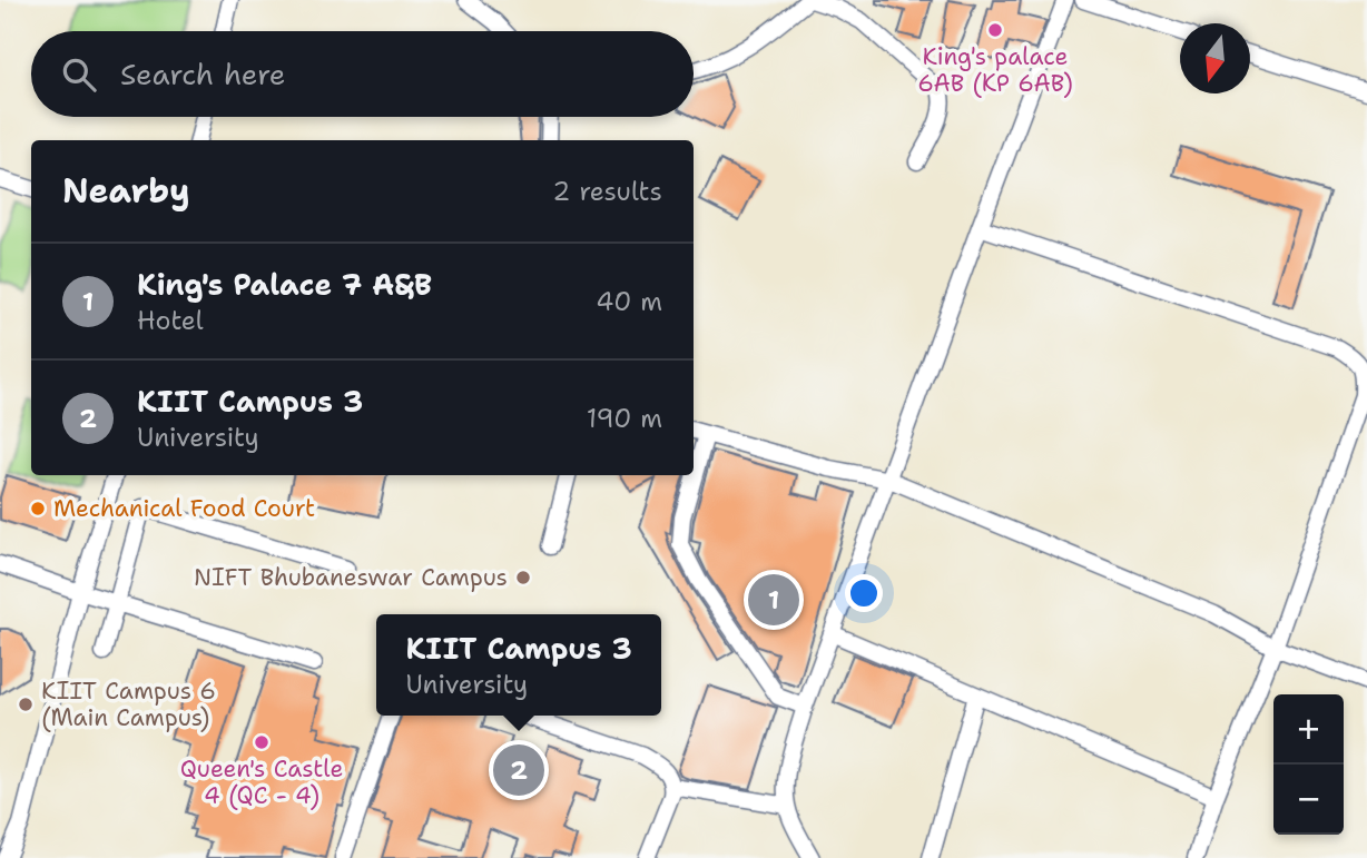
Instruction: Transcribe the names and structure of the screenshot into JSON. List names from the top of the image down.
{
  "places": [
    "King's palace 6AB (KP 6AB)",
    "Mechanical Food Court",
    "NIFT Bhubaneswar Campus",
    "KIIT Campus 6 (Main Campus)",
    "Queen's Castle 4 (QC - 4)"
  ],
  "north": "bottom",
  "page": {
    "search": "Search here",
    "heading": ["Nearby", "2 results"],
    "list": [
      {
        "mark": "1",
        "name": "King's Palace 7 A&B",
        "note": "Hotel",
        "value": "40 m"
      },
      {
        "mark": "2",
        "name": "KIIT Campus 3",
        "note": "University",
        "value": "190 m"
      }
    ],
    "pins": ["1", "2"],
    "popup": ["KIIT Campus 3", "University"],
    "map_buttons": ["+", "−"]
  }
}
